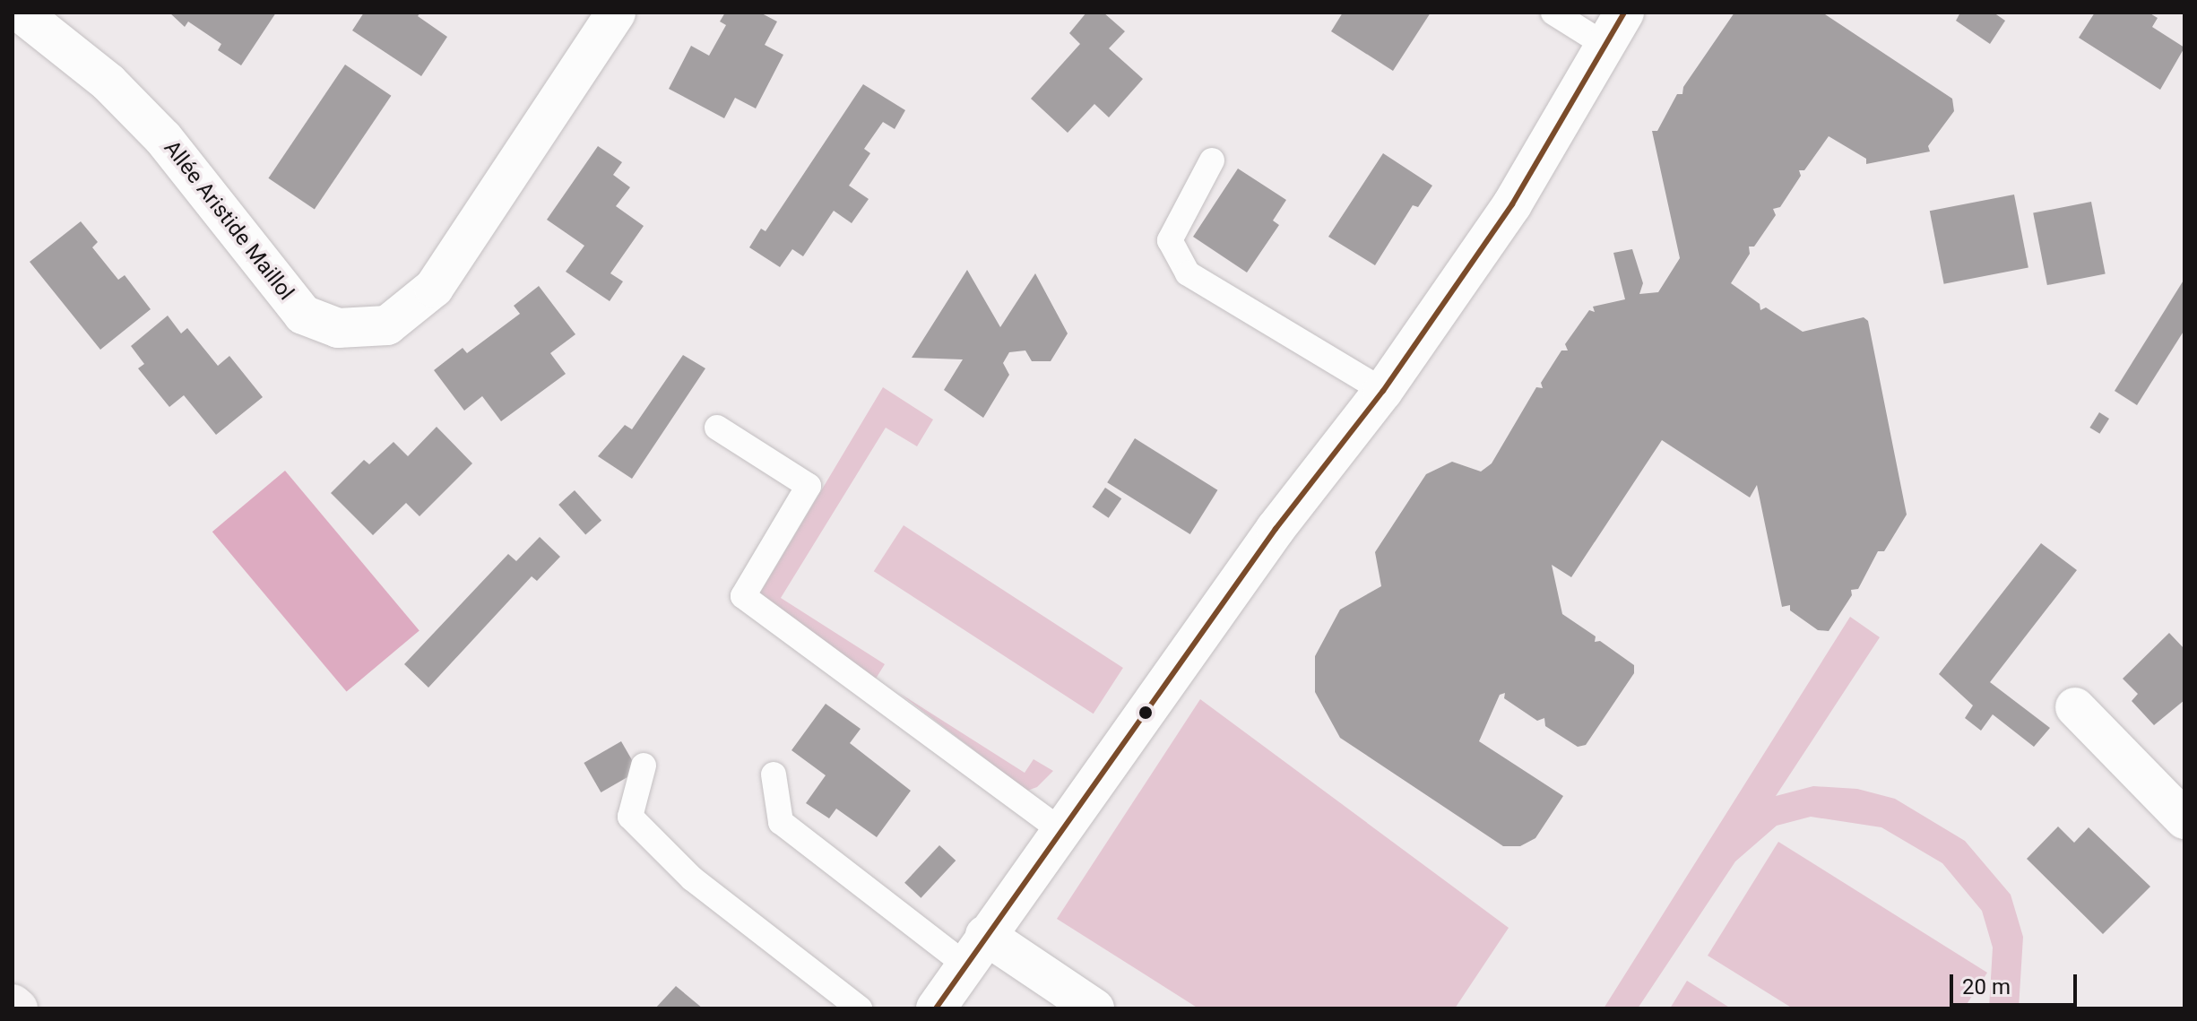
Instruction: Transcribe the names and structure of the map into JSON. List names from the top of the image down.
{
  "streets": {
    "street": ["Allée Aristide Maillol"]
  },
  "scale_bar": "20 m"
}
